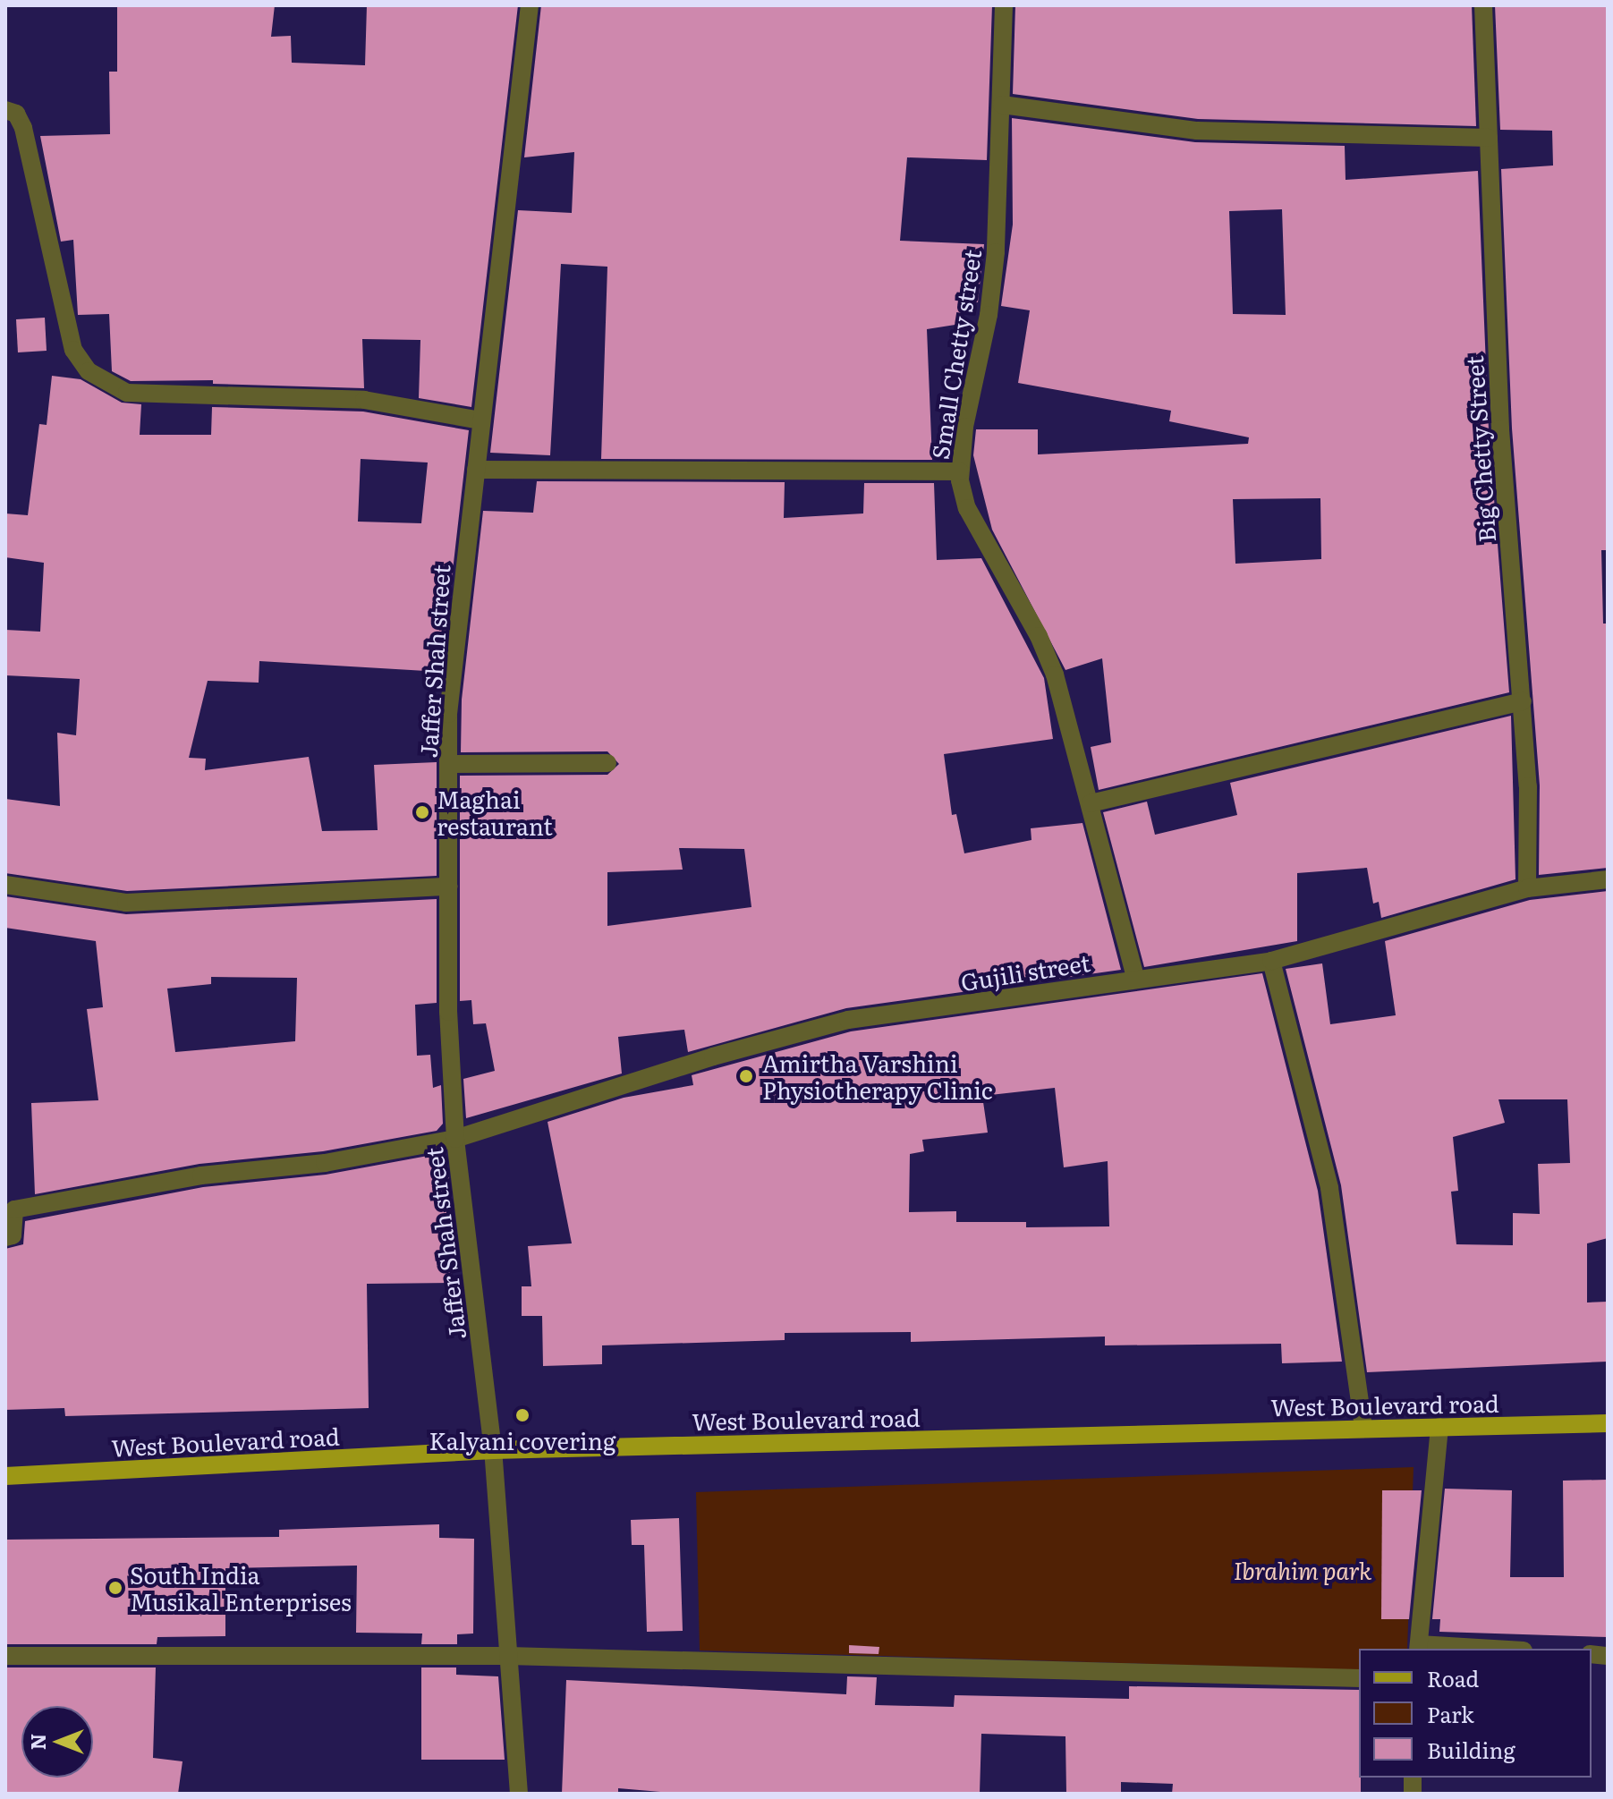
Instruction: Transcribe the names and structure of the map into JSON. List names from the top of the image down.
{
  "streets": {
    "main road": ["West Boulevard road"],
    "street": [
      "Small Chetty street",
      "Big Chetty Street",
      "Jaffer Shah street",
      "Gujili street"
    ]
  },
  "crossings": [
    ["Small Chetty street", "Gujili street"],
    ["Big Chetty Street", "Gujili street"],
    ["Jaffer Shah street", "Gujili street"],
    ["Jaffer Shah street", "West Boulevard road"]
  ],
  "parks": ["Ibrahim park"],
  "places": [
    "Maghai restaurant",
    "Amirtha Varshini Physiotherapy Clinic",
    "Kalyani covering",
    "South India Musikal Enterprises"
  ],
  "legend": ["Road", "Park", "Building"],
  "north": "left"
}
